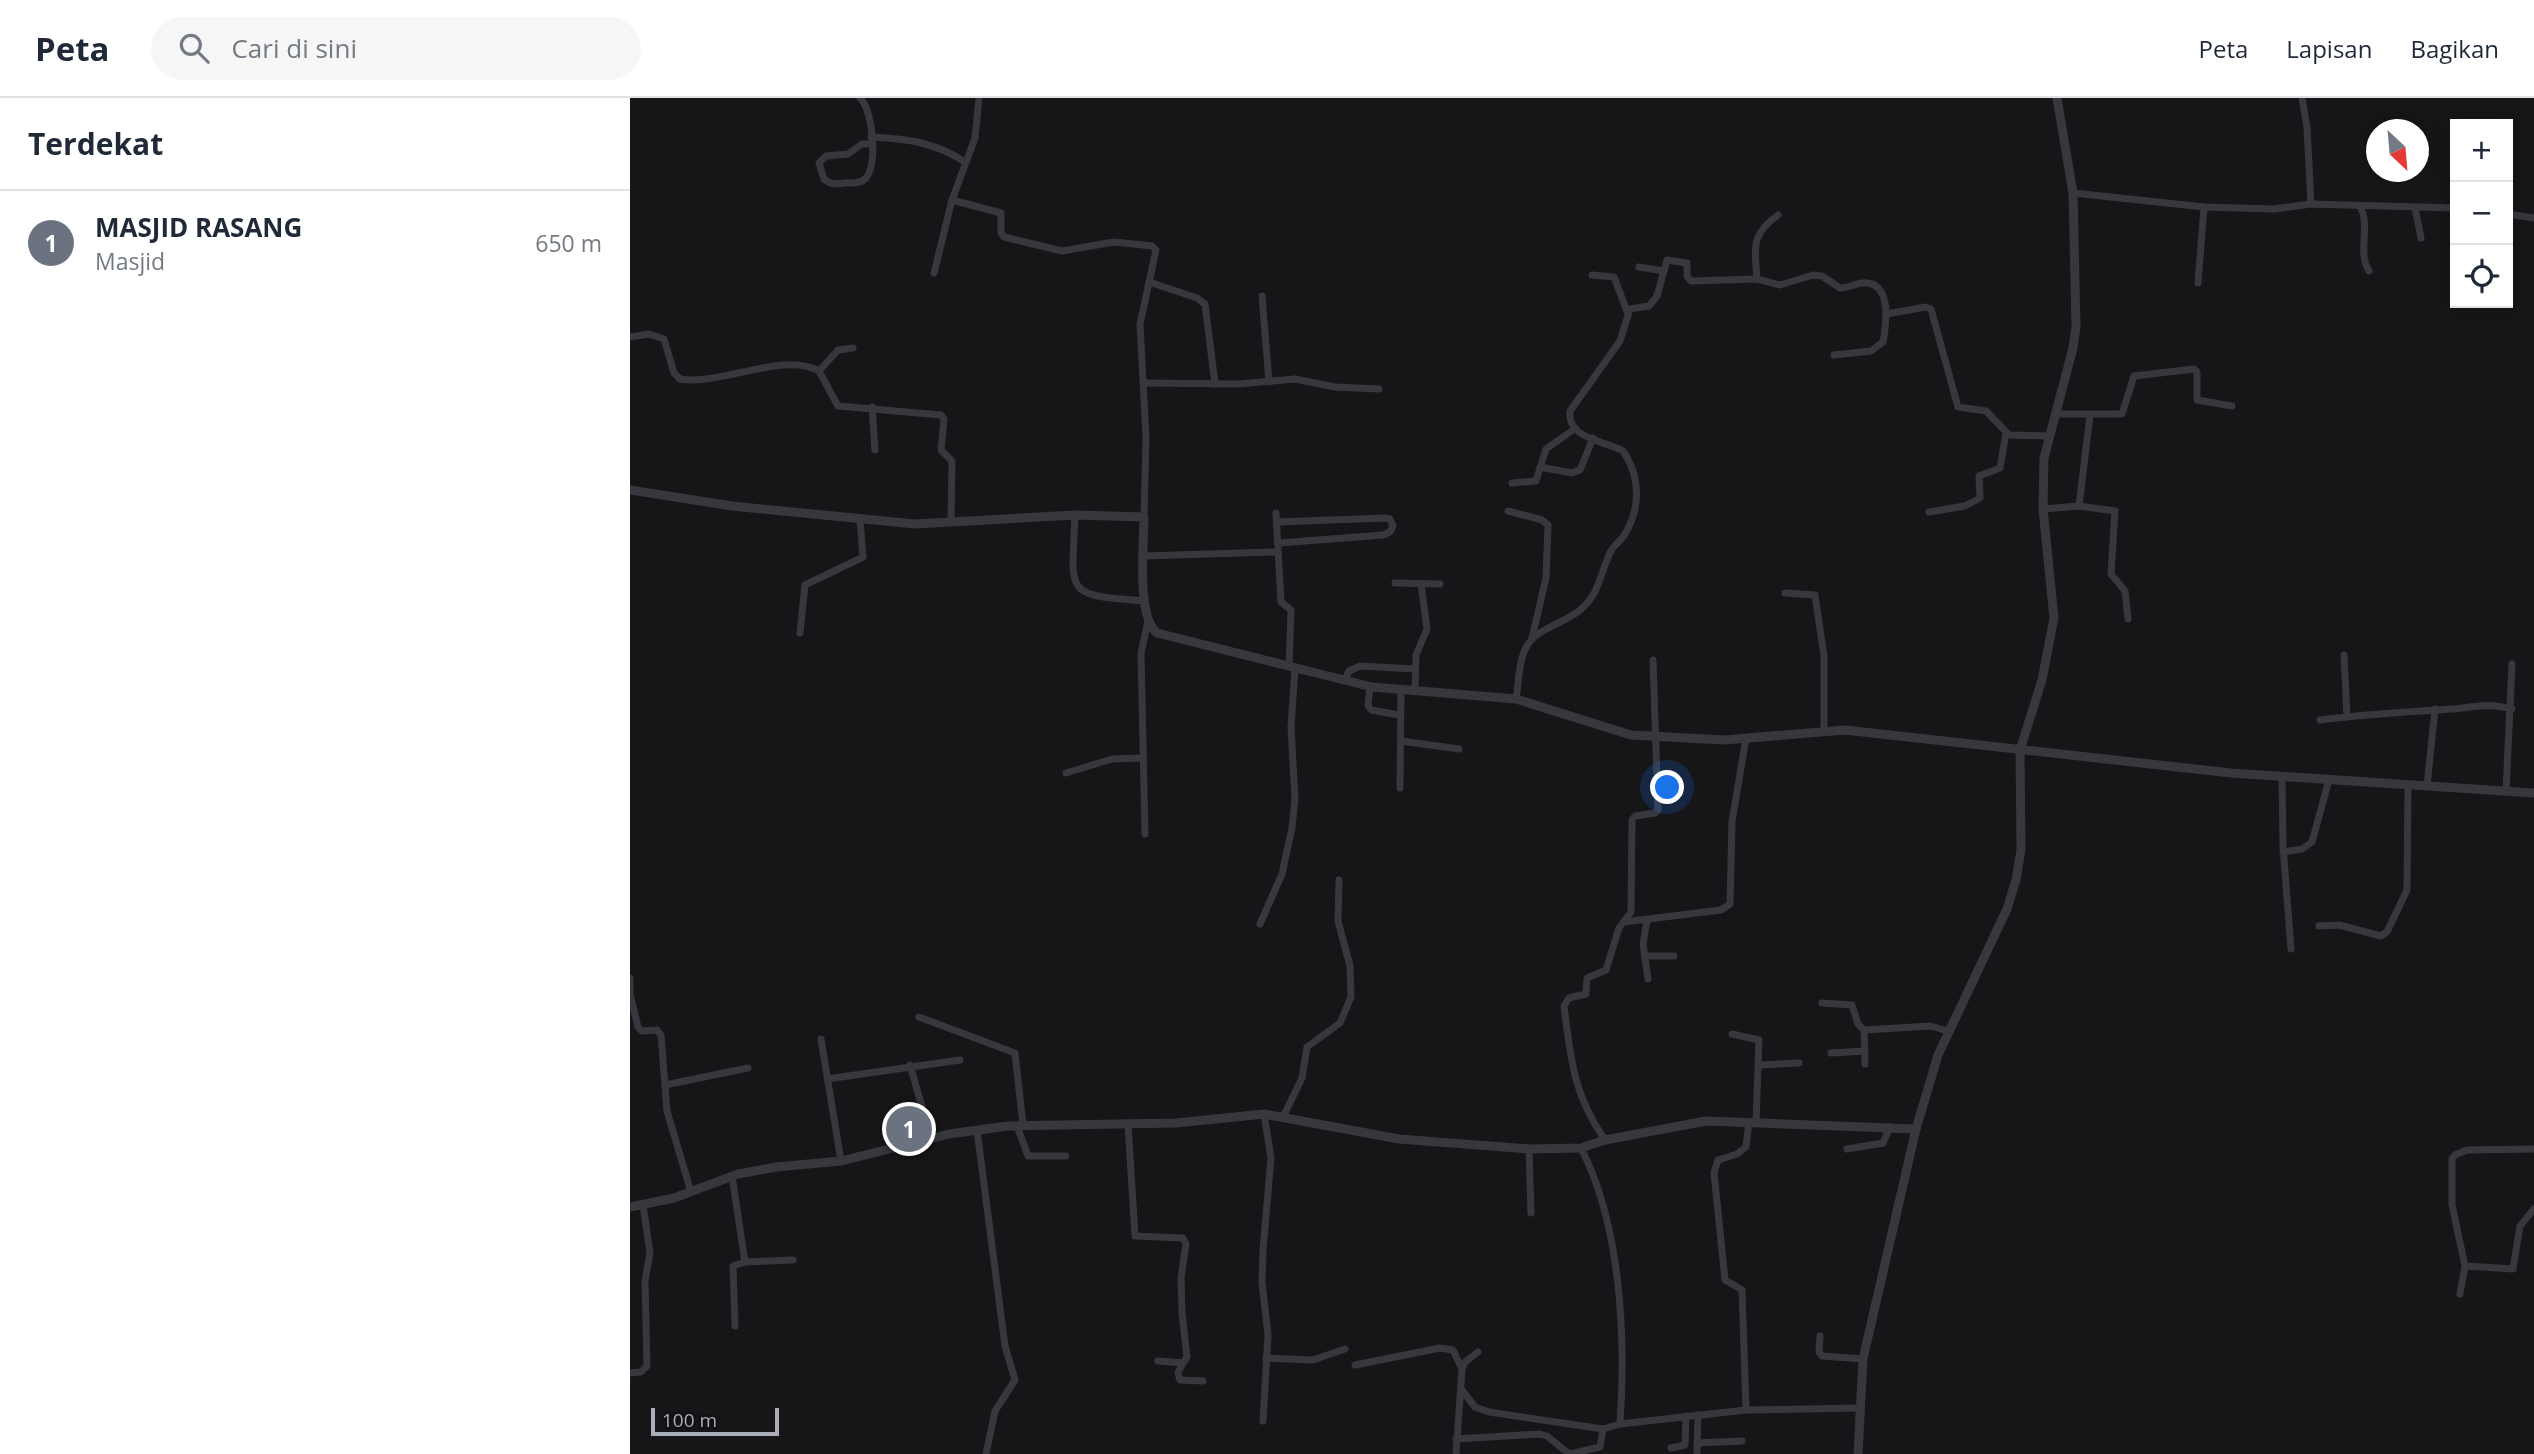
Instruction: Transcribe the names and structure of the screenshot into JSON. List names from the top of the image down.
{
  "scale_bar": "100 m",
  "north": "bottom right",
  "page": {
    "header": "Peta",
    "search": "Cari di sini",
    "nav": ["Peta", "Lapisan", "Bagikan"],
    "heading": "Terdekat",
    "map_buttons": ["+", "−"],
    "list": [
      {
        "mark": "1",
        "name": "MASJID RASANG",
        "note": "Masjid",
        "value": "650 m"
      }
    ],
    "pins": "1",
    "scale": "100 m"
  }
}
